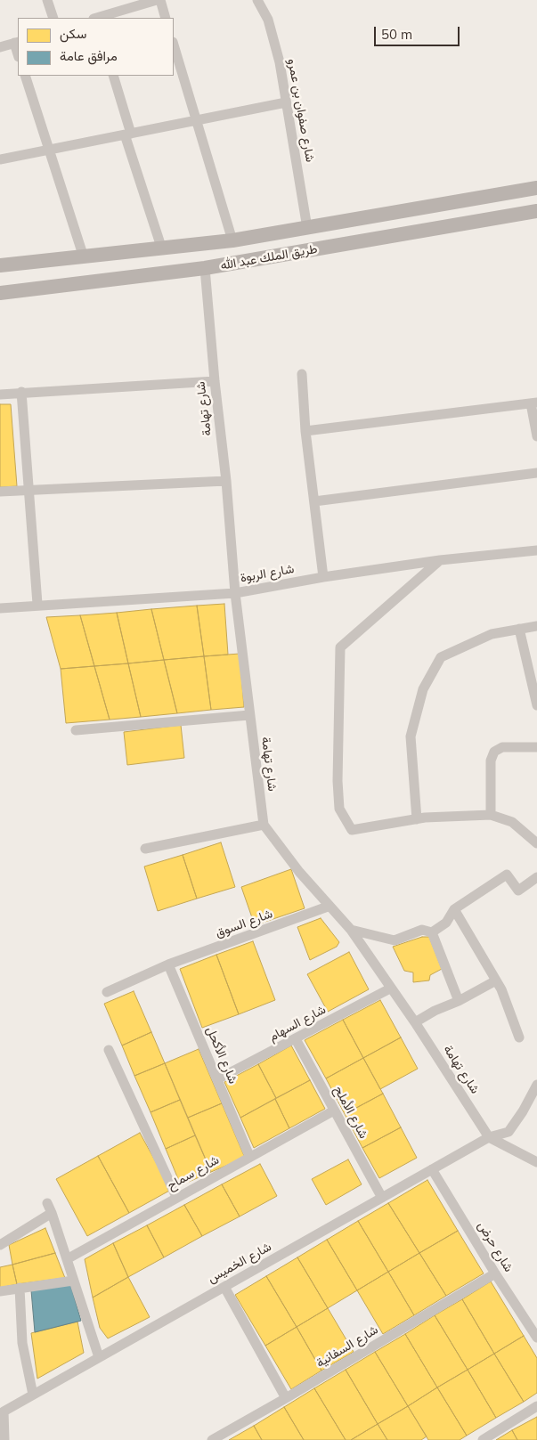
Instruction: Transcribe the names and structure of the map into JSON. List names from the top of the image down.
{
  "streets": {
    "main road": ["طريق الملك عبد الله"],
    "street": [
      "شارع صفوان بن عمرو",
      "شارع تهامة",
      "شارع الربوة",
      "شارع السوق",
      "شارع السهام",
      "شارع الأكحل",
      "شارع الأملح",
      "شارع سماح",
      "شارع حرض",
      "شارع الخميس",
      "شارع السفانية"
    ]
  },
  "crossings": [
    ["شارع صفوان بن عمرو", "طريق الملك عبد الله"],
    ["طريق الملك عبد الله", "شارع تهامة"],
    ["شارع تهامة", "شارع الربوة"],
    ["شارع تهامة", "شارع السوق"],
    ["شارع تهامة", "شارع السهام"],
    ["شارع تهامة", "شارع الخميس"],
    ["شارع السوق", "شارع الأكحل"],
    ["شارع السهام", "شارع الأكحل"],
    ["شارع السهام", "شارع الأملح"],
    ["شارع الأكحل", "شارع سماح"],
    ["شارع الأملح", "شارع سماح"],
    ["شارع الأملح", "شارع الخميس"],
    ["شارع حرض", "شارع الخميس"],
    ["شارع حرض", "شارع السفانية"]
  ],
  "legend": ["سكن", "مرافق عامة"],
  "scale_bar": "50 m"
}
